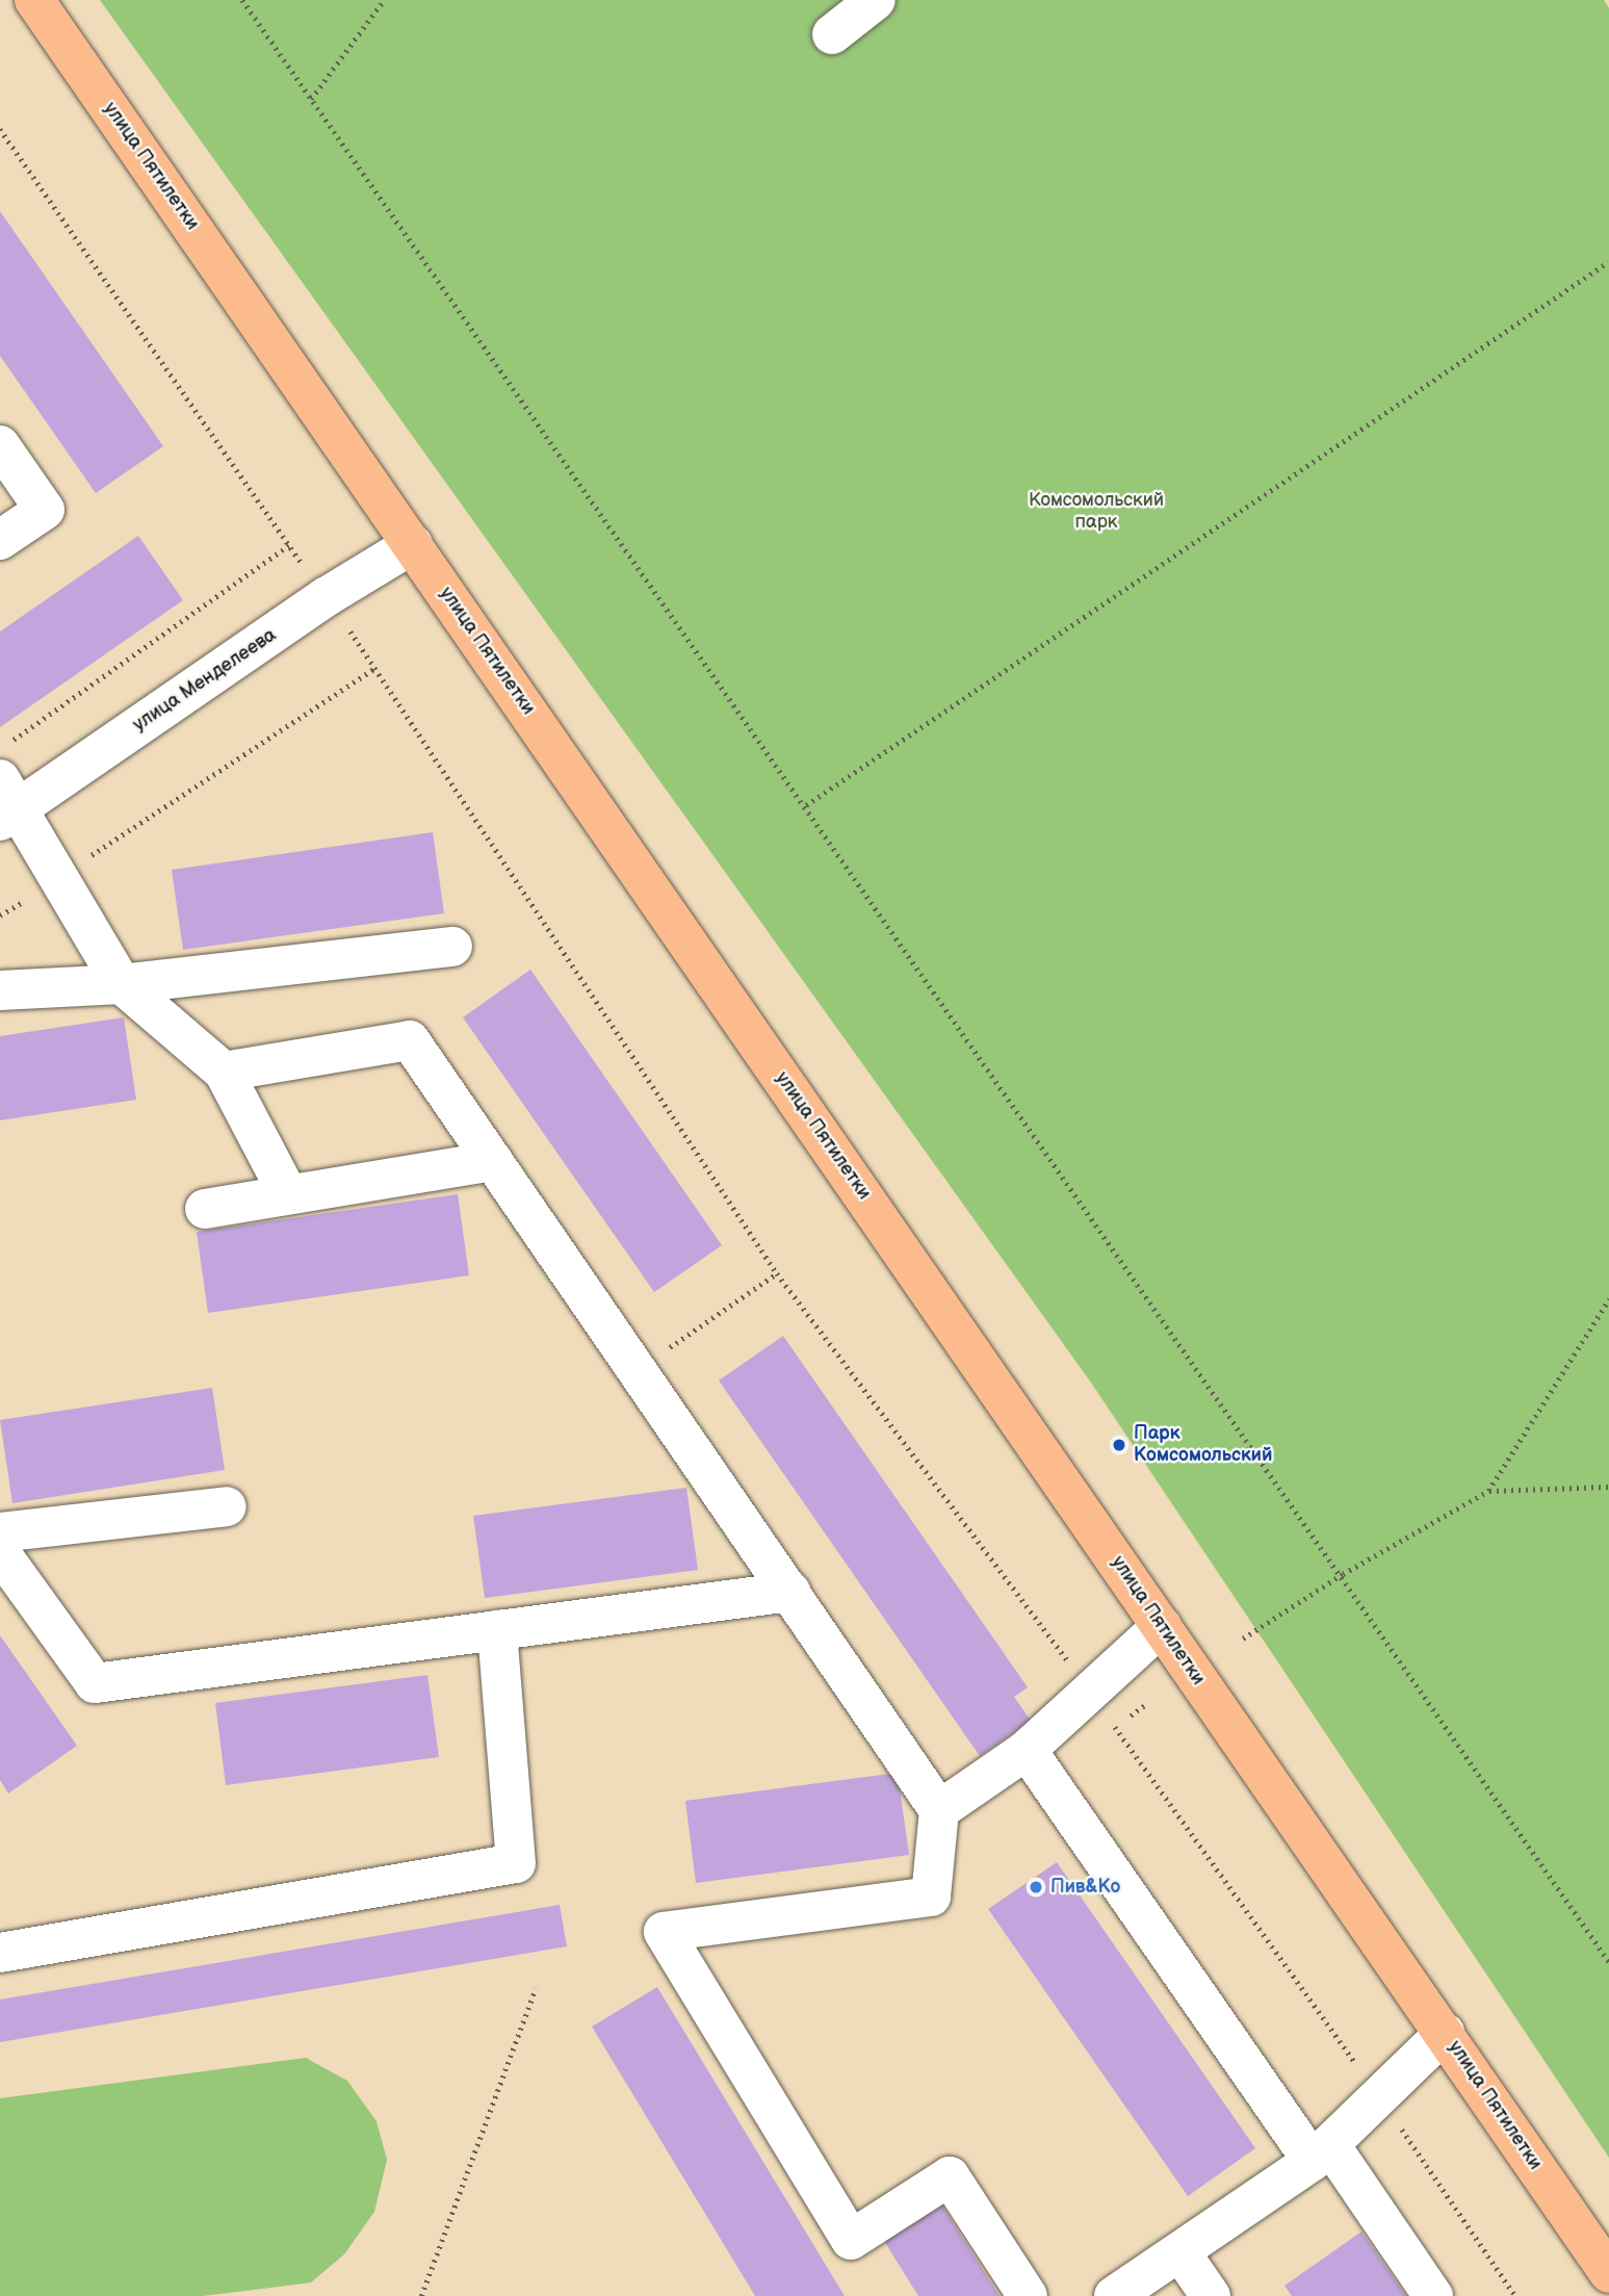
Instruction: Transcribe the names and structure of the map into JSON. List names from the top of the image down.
{
  "streets": {
    "main road": ["улица Пятилетки"],
    "street": ["улица Менделеева"]
  },
  "crossings": [
    ["улица Пятилетки", "улица Менделеева"]
  ],
  "parks": ["Комсомольский парк"],
  "places": ["Парк Комсомольский", "Пив&Ко"]
}
